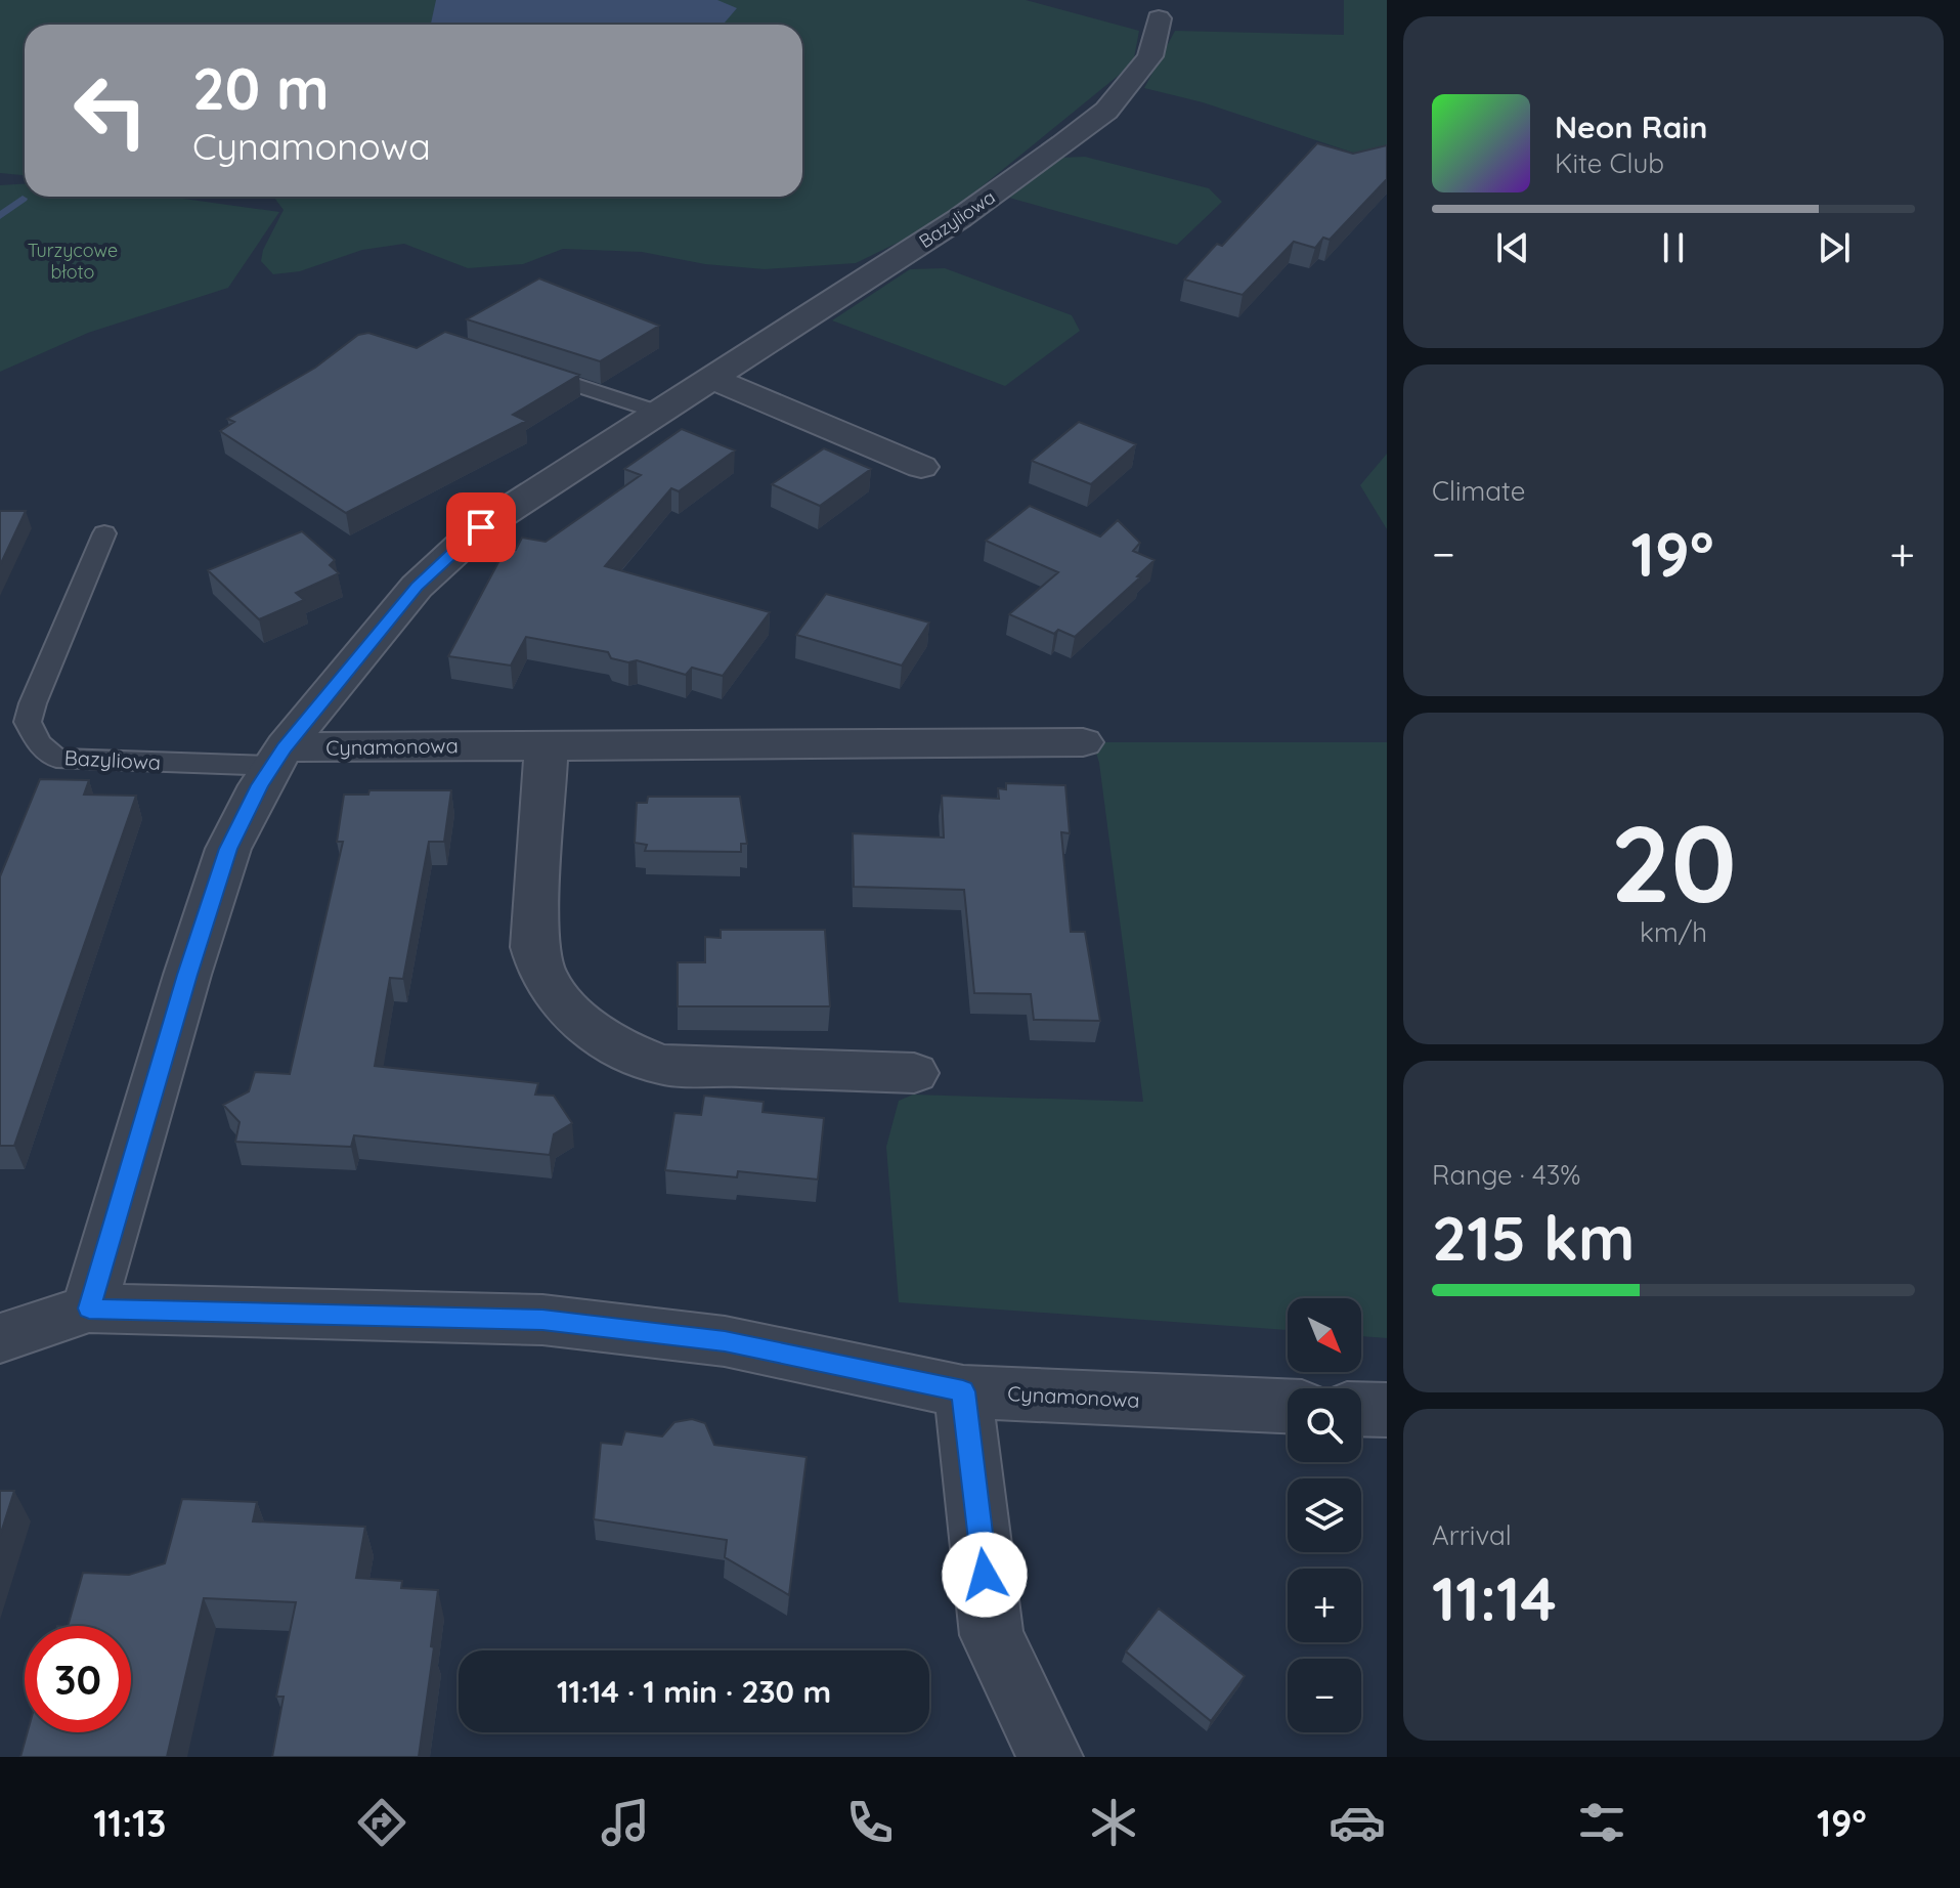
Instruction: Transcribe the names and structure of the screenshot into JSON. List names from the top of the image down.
{
  "streets": {
    "street": ["Bazyliowa", "Cynamonowa"]
  },
  "crossings": [
    ["Bazyliowa", "Cynamonowa"]
  ],
  "parks": ["Turzycowe błoto"],
  "north": "bottom right",
  "page": {
    "turn": ["20 m", "Cynamonowa"],
    "song": ["Neon Rain", "Kite Club"],
    "tile": [
      "Climate",
      ["20", "km/h"],
      ["Range · 43%", "215 km"],
      ["Arrival", "11:14"]
    ],
    "heat": ["−", "19°", "+"],
    "map_buttons": ["+", "−"],
    "limit": "30",
    "trip": "11:14 · 1 min · 230 m",
    "tabs": ["11:13", "19°"]
  }
}
